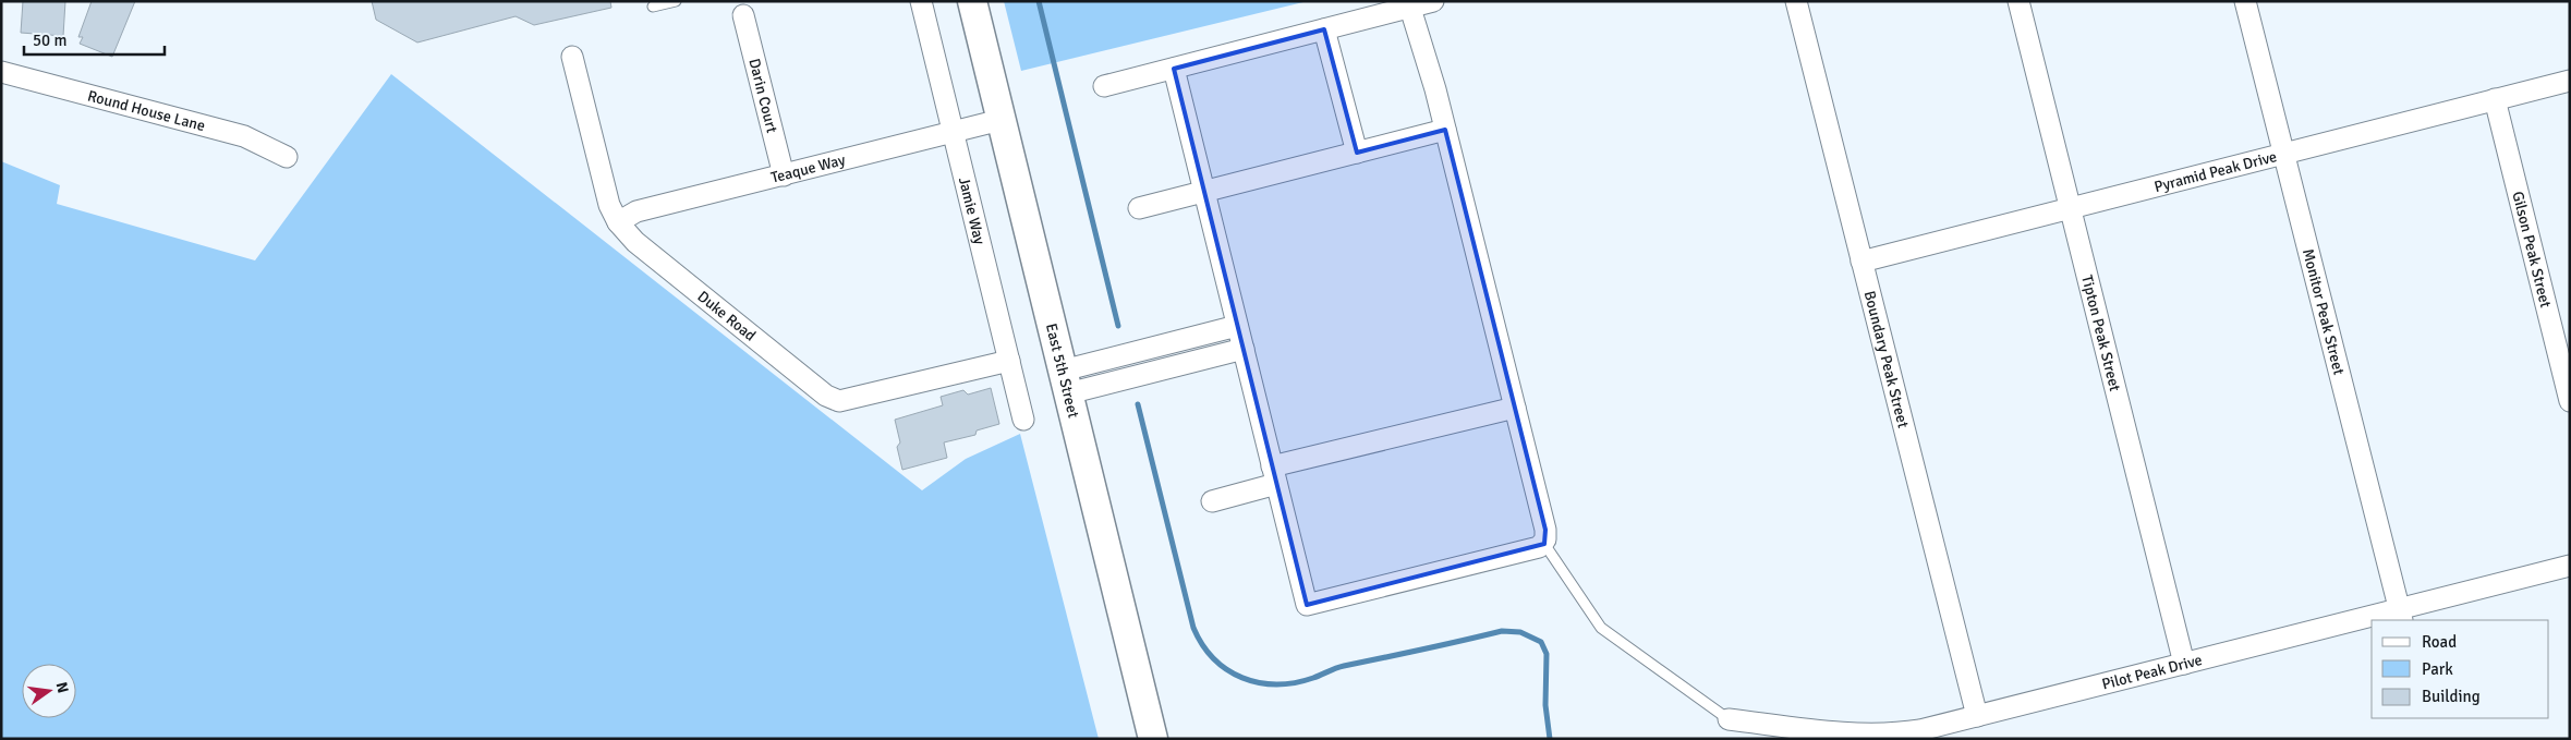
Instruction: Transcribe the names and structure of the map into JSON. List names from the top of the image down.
{
  "streets": {
    "main road": ["East 5th Street"],
    "street": [
      "Darin Court",
      "Round House Lane",
      "Teaque Way",
      "Pyramid Peak Drive",
      "Jamie Way",
      "Gilson Peak Street",
      "Monitor Peak Street",
      "Duke Road",
      "Tipton Peak Street",
      "Boundary Peak Street",
      "Pilot Peak Drive"
    ]
  },
  "crossings": [
    ["Darin Court", "Teaque Way"],
    ["Teaque Way", "Jamie Way"],
    ["Teaque Way", "Duke Road"],
    ["Teaque Way", "East 5th Street"],
    ["Pyramid Peak Drive", "Gilson Peak Street"],
    ["Pyramid Peak Drive", "Monitor Peak Street"],
    ["Pyramid Peak Drive", "Tipton Peak Street"],
    ["Pyramid Peak Drive", "Boundary Peak Street"],
    ["Jamie Way", "Duke Road"],
    ["Monitor Peak Street", "Pilot Peak Drive"],
    ["Tipton Peak Street", "Pilot Peak Drive"],
    ["Boundary Peak Street", "Pilot Peak Drive"]
  ],
  "legend": ["Road", "Park", "Building"],
  "scale_bar": "50 m",
  "north": "right"
}
